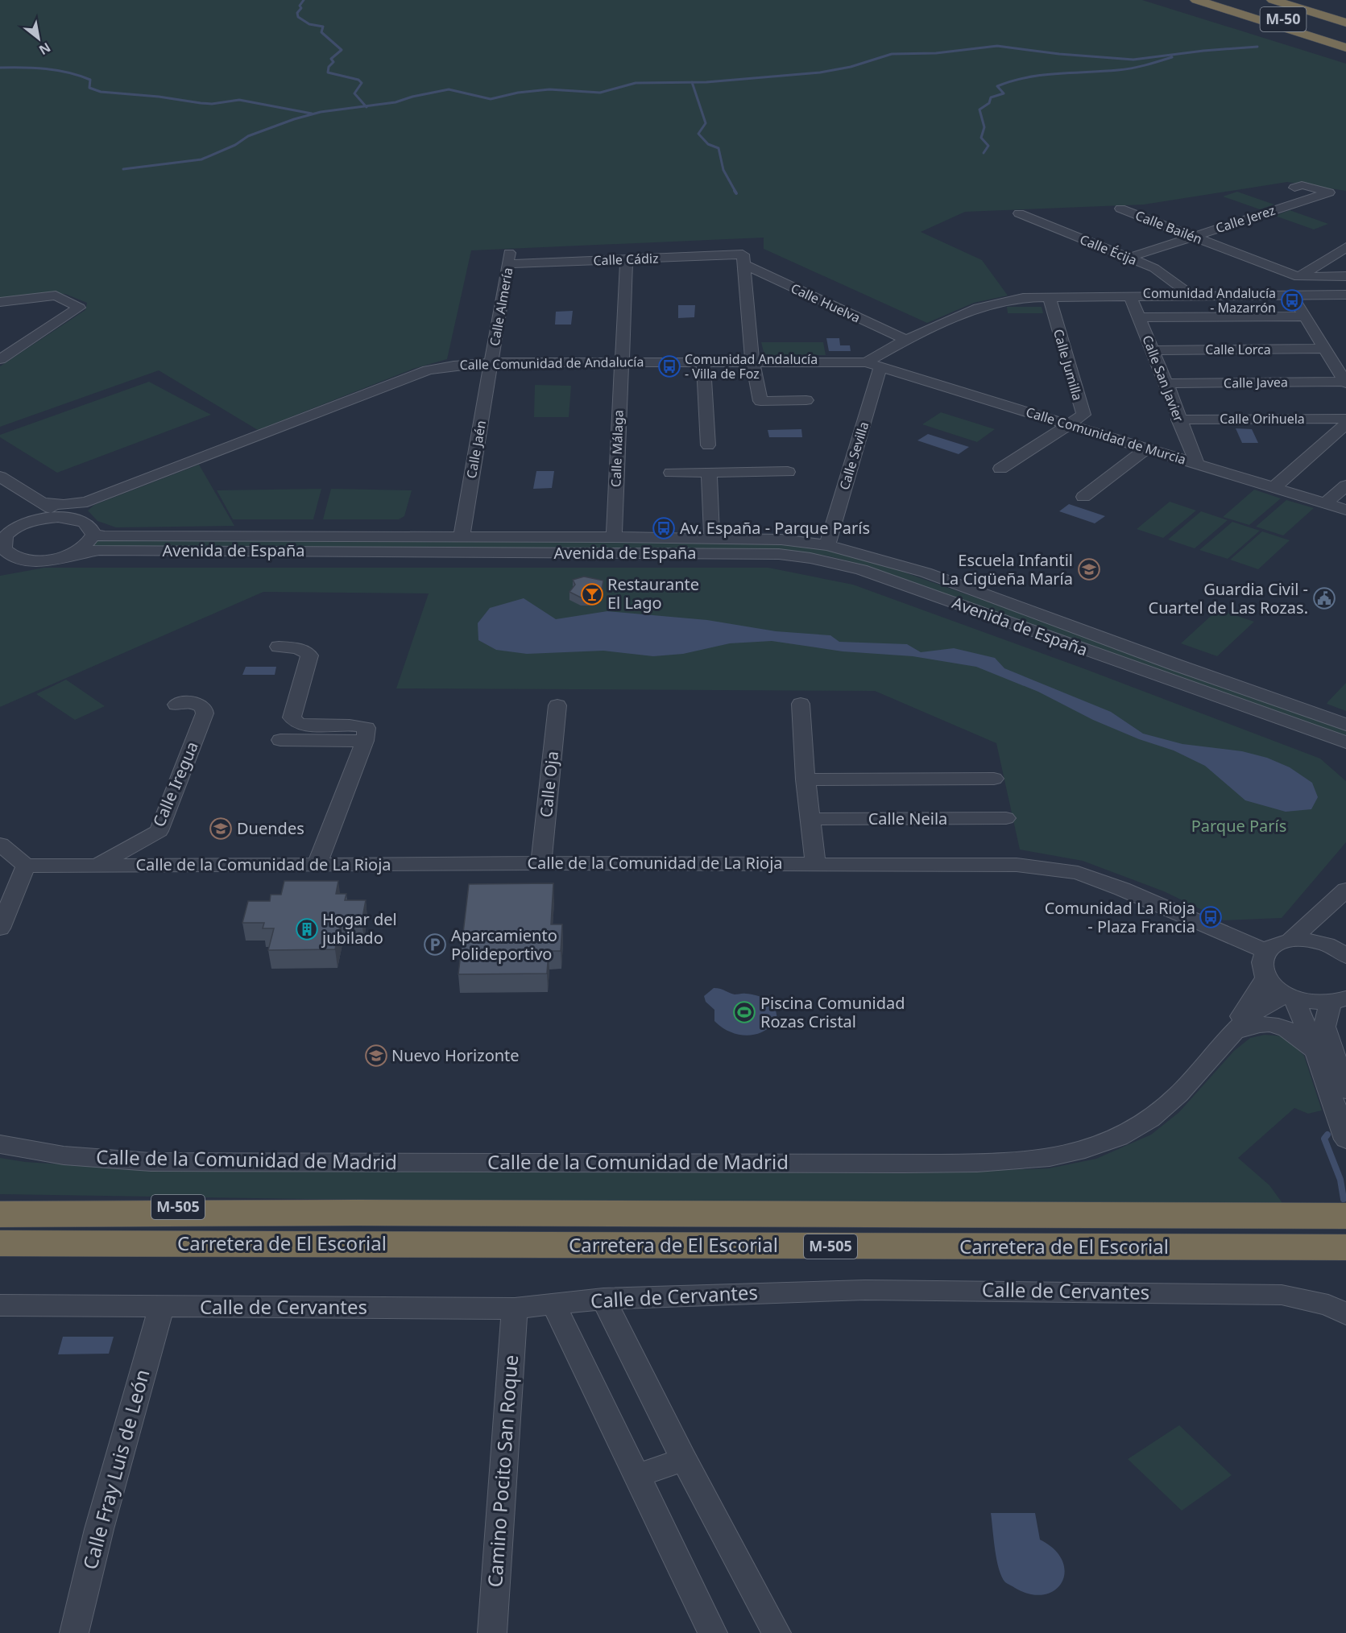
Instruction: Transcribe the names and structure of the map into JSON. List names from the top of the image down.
{
  "streets": {
    "highway": ["M-50", "M-505", "Carretera de El Escorial"],
    "street": [
      "Calle Jerez",
      "Calle Bailén",
      "Calle Écija",
      "Calle Cádiz",
      "Calle Huelva",
      "Calle Almería",
      "Calle Lorca",
      "Calle Comunidad de Andalucía",
      "Calle Jumilla",
      "Calle San Javier",
      "Calle Javea",
      "Calle Orihuela",
      "Calle Comunidad de Murcia",
      "Calle Málaga",
      "Calle Jaén",
      "Calle Sevilla",
      "Avenida de España",
      "Calle Iregua",
      "Calle Oja",
      "Calle Neila",
      "Calle de la Comunidad de La Rioja",
      "Calle de la Comunidad de Madrid",
      "Calle de Cervantes",
      "Calle Fray Luis de León",
      "Camino Pocito San Roque"
    ]
  },
  "crossings": [
    ["Calle Jerez", "Calle Bailén"],
    ["Calle Jerez", "Calle Écija"],
    ["Calle Écija", "Calle Comunidad de Andalucía"],
    ["Calle Cádiz", "Calle Huelva"],
    ["Calle Cádiz", "Calle Almería"],
    ["Calle Cádiz", "Calle Málaga"],
    ["Calle Huelva", "Calle Comunidad de Andalucía"],
    ["Calle Almería", "Calle Comunidad de Andalucía"],
    ["Calle Almería", "Calle Jaén"],
    ["Calle Lorca", "Calle San Javier"],
    ["Calle Comunidad de Andalucía", "Calle Jumilla"],
    ["Calle Comunidad de Andalucía", "Calle San Javier"],
    ["Calle Comunidad de Andalucía", "Calle Comunidad de Murcia"],
    ["Calle Comunidad de Andalucía", "Calle Málaga"],
    ["Calle Comunidad de Andalucía", "Calle Jaén"],
    ["Calle Jumilla", "Calle Comunidad de Murcia"],
    ["Calle San Javier", "Calle Javea"],
    ["Calle San Javier", "Calle Orihuela"],
    ["Calle San Javier", "Calle Comunidad de Murcia"],
    ["Calle Comunidad de Murcia", "Calle Sevilla"],
    ["Calle Málaga", "Avenida de España"],
    ["Calle Jaén", "Avenida de España"],
    ["Calle Sevilla", "Avenida de España"],
    ["Calle Iregua", "Calle de la Comunidad de La Rioja"],
    ["Calle Oja", "Calle de la Comunidad de La Rioja"],
    ["M-505", "Carretera de El Escorial"],
    ["Calle de Cervantes", "Calle Fray Luis de León"],
    ["Calle de Cervantes", "Camino Pocito San Roque"]
  ],
  "parks": ["Parque París"],
  "places": {
    "bus stop": [
      "Comunidad Andalucía - Mazarrón",
      "Comunidad Andalucía - Villa de Foz",
      "Av. España - Parque París",
      "Comunidad La Rioja - Plaza Francia"
    ],
    "school or university": ["Escuela Infantil La Cigüeña María", "Duendes", "Nuevo Horizonte"],
    "bar": ["Restaurante El Lago"],
    "public building": ["Guardia Civil - Cuartel de Las Rozas."],
    "building": ["Hogar del jubilado"],
    "parking": ["Aparcamiento Polideportivo"],
    "sports": ["Piscina Comunidad Rozas Cristal"]
  },
  "north": "bottom right"
}
